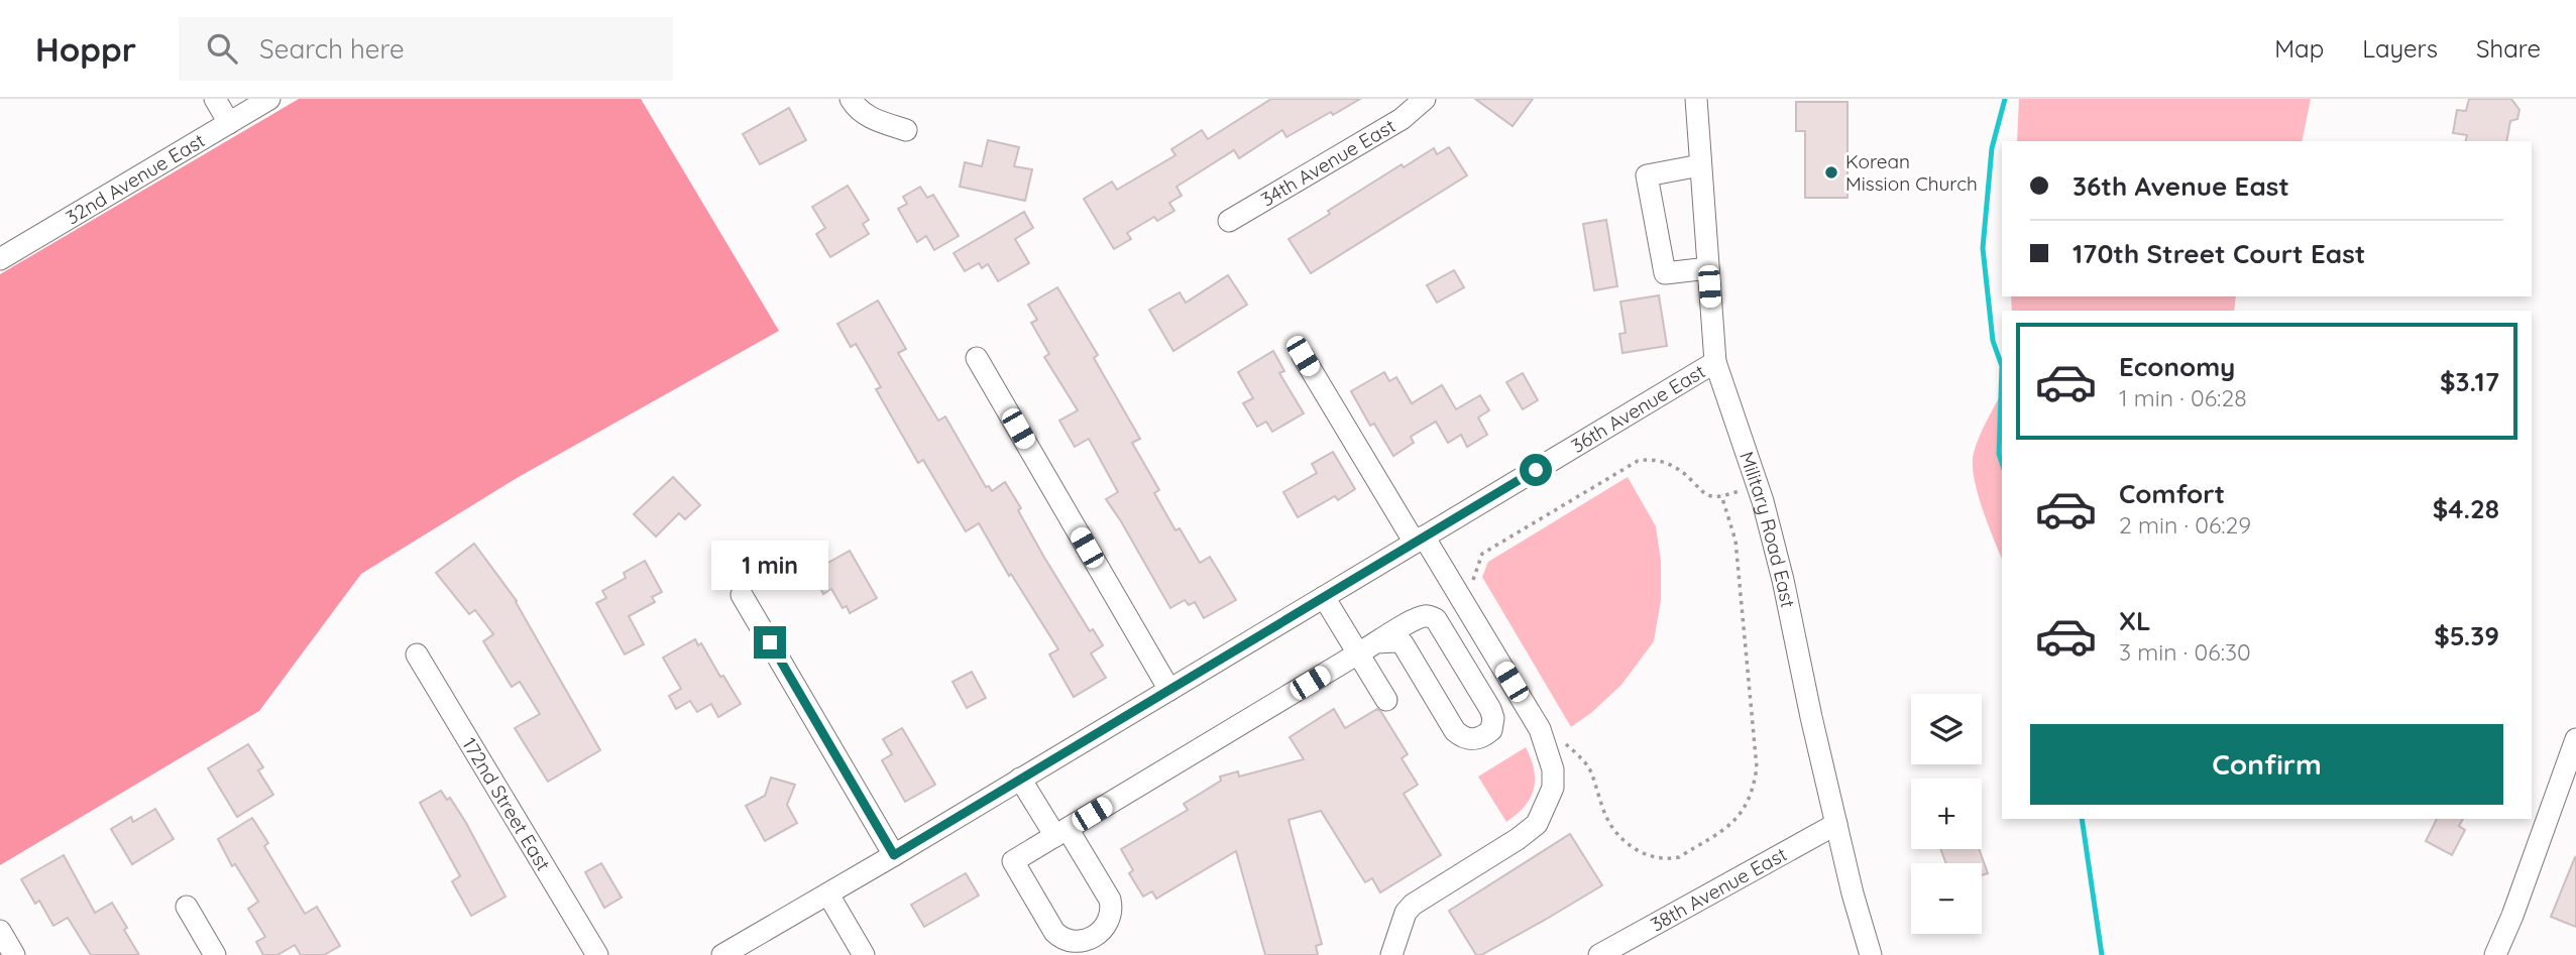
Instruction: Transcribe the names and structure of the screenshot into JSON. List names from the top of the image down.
{
  "streets": {
    "street": [
      "34th Avenue East",
      "32nd Avenue East",
      "36th Avenue East",
      "Military Road East",
      "172nd Street East",
      "38th Avenue East"
    ]
  },
  "crossings": [
    ["36th Avenue East", "Military Road East"],
    ["Military Road East", "38th Avenue East"]
  ],
  "places": ["Korean Mission Church"],
  "page": {
    "header": "Hoppr",
    "search": "Search here",
    "nav": ["Map", "Layers", "Share"],
    "banner": ["36th Avenue East", "170th Street Court East"],
    "list": [
      {
        "name": "Economy",
        "note": "1 min · 06:28",
        "value": "$3.17"
      },
      {
        "name": "Comfort",
        "note": "2 min · 06:29",
        "value": "$4.28"
      },
      {
        "name": "XL",
        "note": "3 min · 06:30",
        "value": "$5.39"
      }
    ],
    "bubble": "1 min",
    "map_buttons": ["+", "−"],
    "buttons": "Confirm"
  }
}
